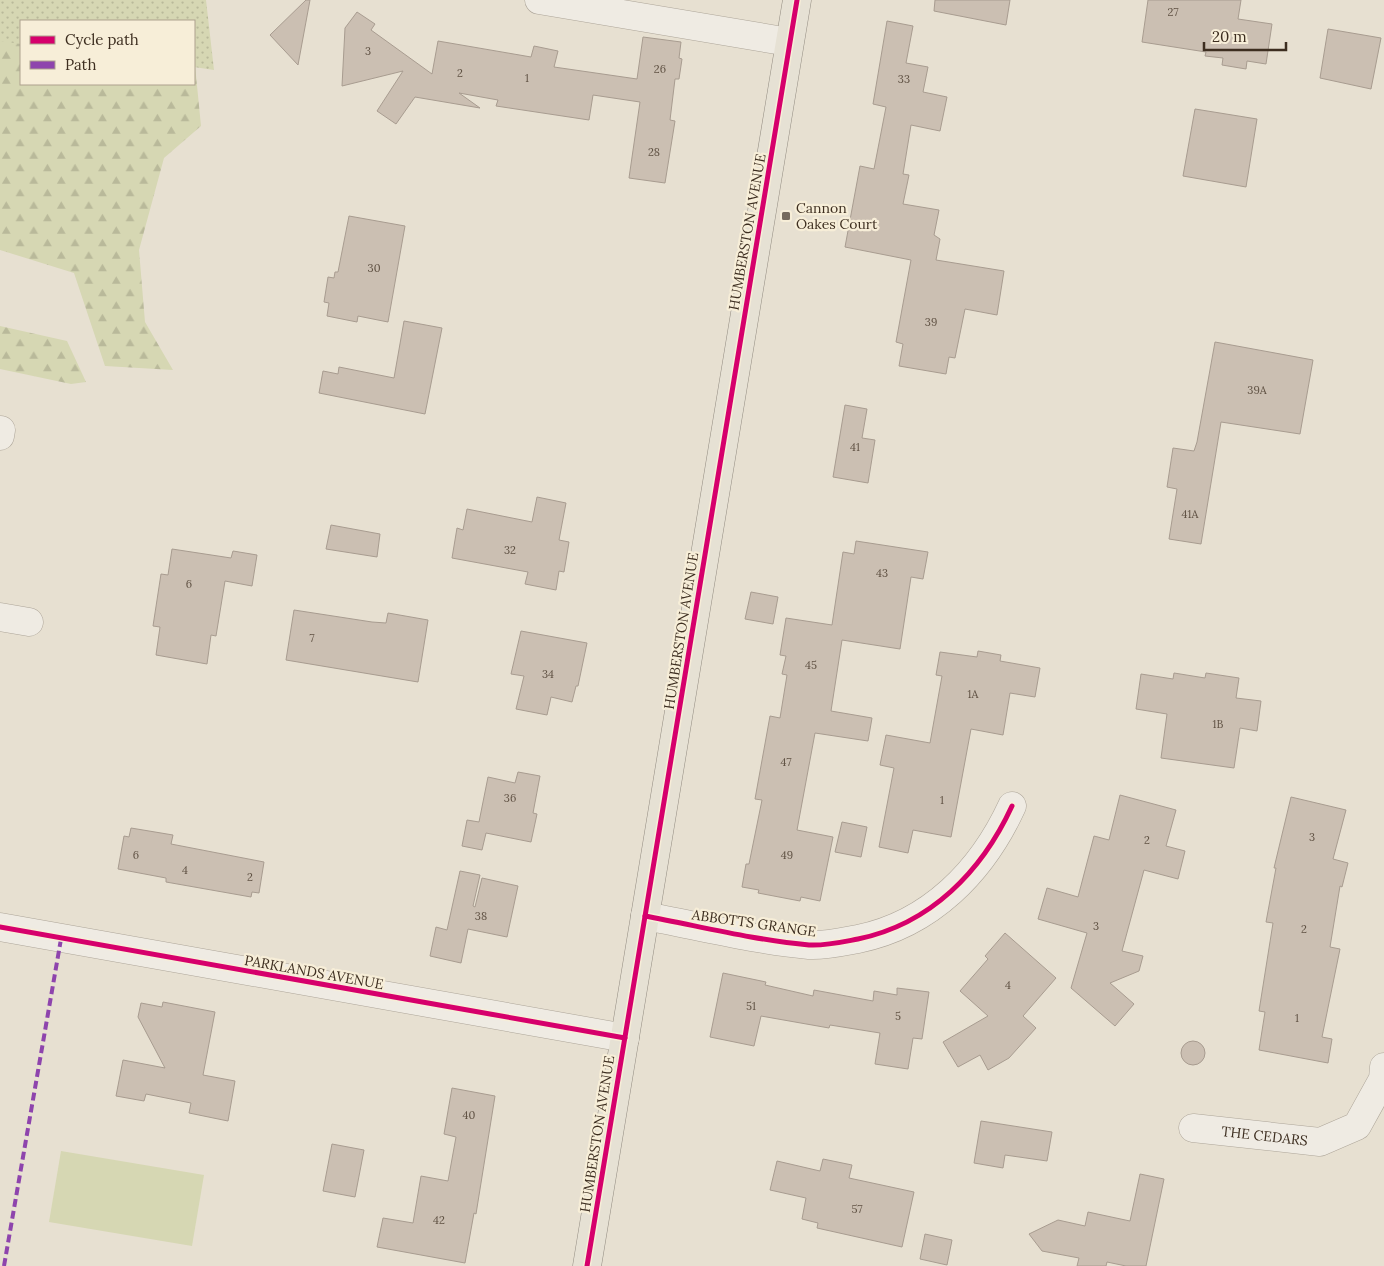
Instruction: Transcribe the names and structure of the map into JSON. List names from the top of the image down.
{
  "streets": {
    "main road": ["HUMBERSTON AVENUE"],
    "street": ["ABBOTTS GRANGE", "PARKLANDS AVENUE", "THE CEDARS"]
  },
  "crossings": [
    ["HUMBERSTON AVENUE", "ABBOTTS GRANGE"],
    ["HUMBERSTON AVENUE", "PARKLANDS AVENUE"]
  ],
  "places": {
    "transit": ["Cannon Oakes Court"]
  },
  "house_numbers": [
    "27",
    "3",
    "26",
    "2",
    "1",
    "33",
    "28",
    "30",
    "39",
    "39A",
    "41",
    "41A",
    "32",
    "43",
    "6",
    "7",
    "45",
    "34",
    "1A",
    "1B",
    "47",
    "36",
    "1",
    "3",
    "2",
    "6",
    "49",
    "4",
    "2",
    "38",
    "3",
    "2",
    "4",
    "51",
    "5",
    "1",
    "40",
    "57",
    "42"
  ],
  "legend": ["Cycle path", "Path"],
  "scale_bar": "20 m"
}
